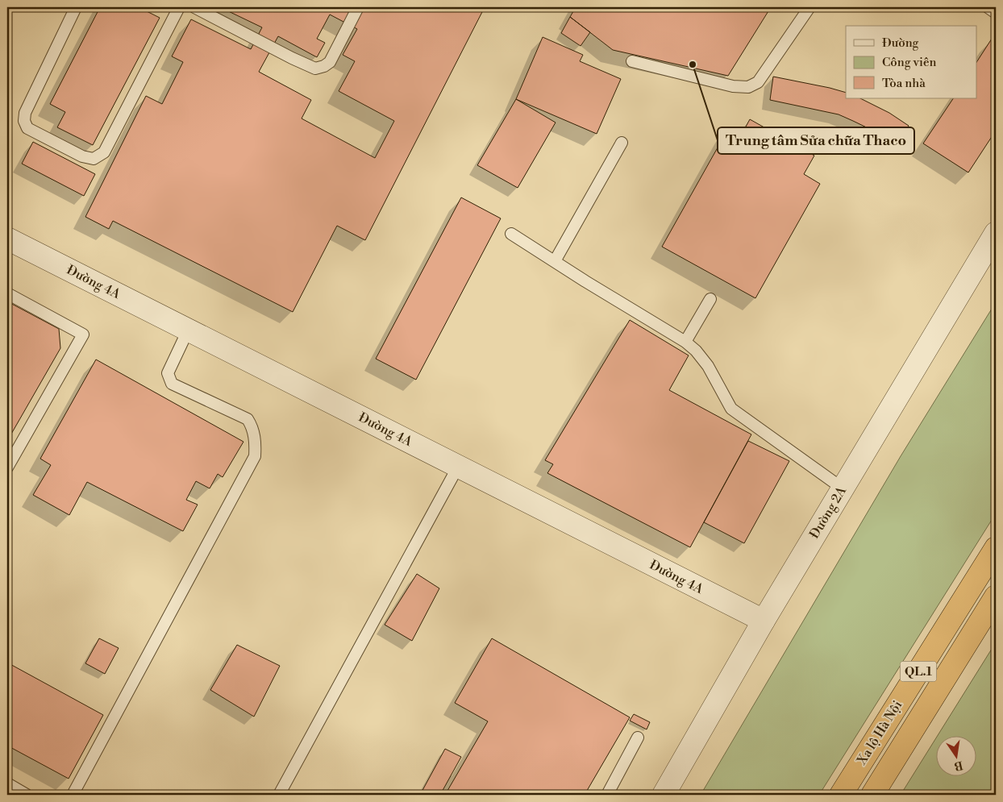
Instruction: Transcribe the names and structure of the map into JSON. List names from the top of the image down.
{
  "streets": {
    "highway": ["QL.1", "Xa lộ Hà Nội"],
    "street": ["Đường 4A", "Đường 2A"]
  },
  "crossings": [
    ["Đường 4A", "Đường 2A"]
  ],
  "places": ["Trung tâm Sửa chữa Thaco"],
  "legend": ["Đường", "Công viên", "Tòa nhà"],
  "north": "bottom"
}
